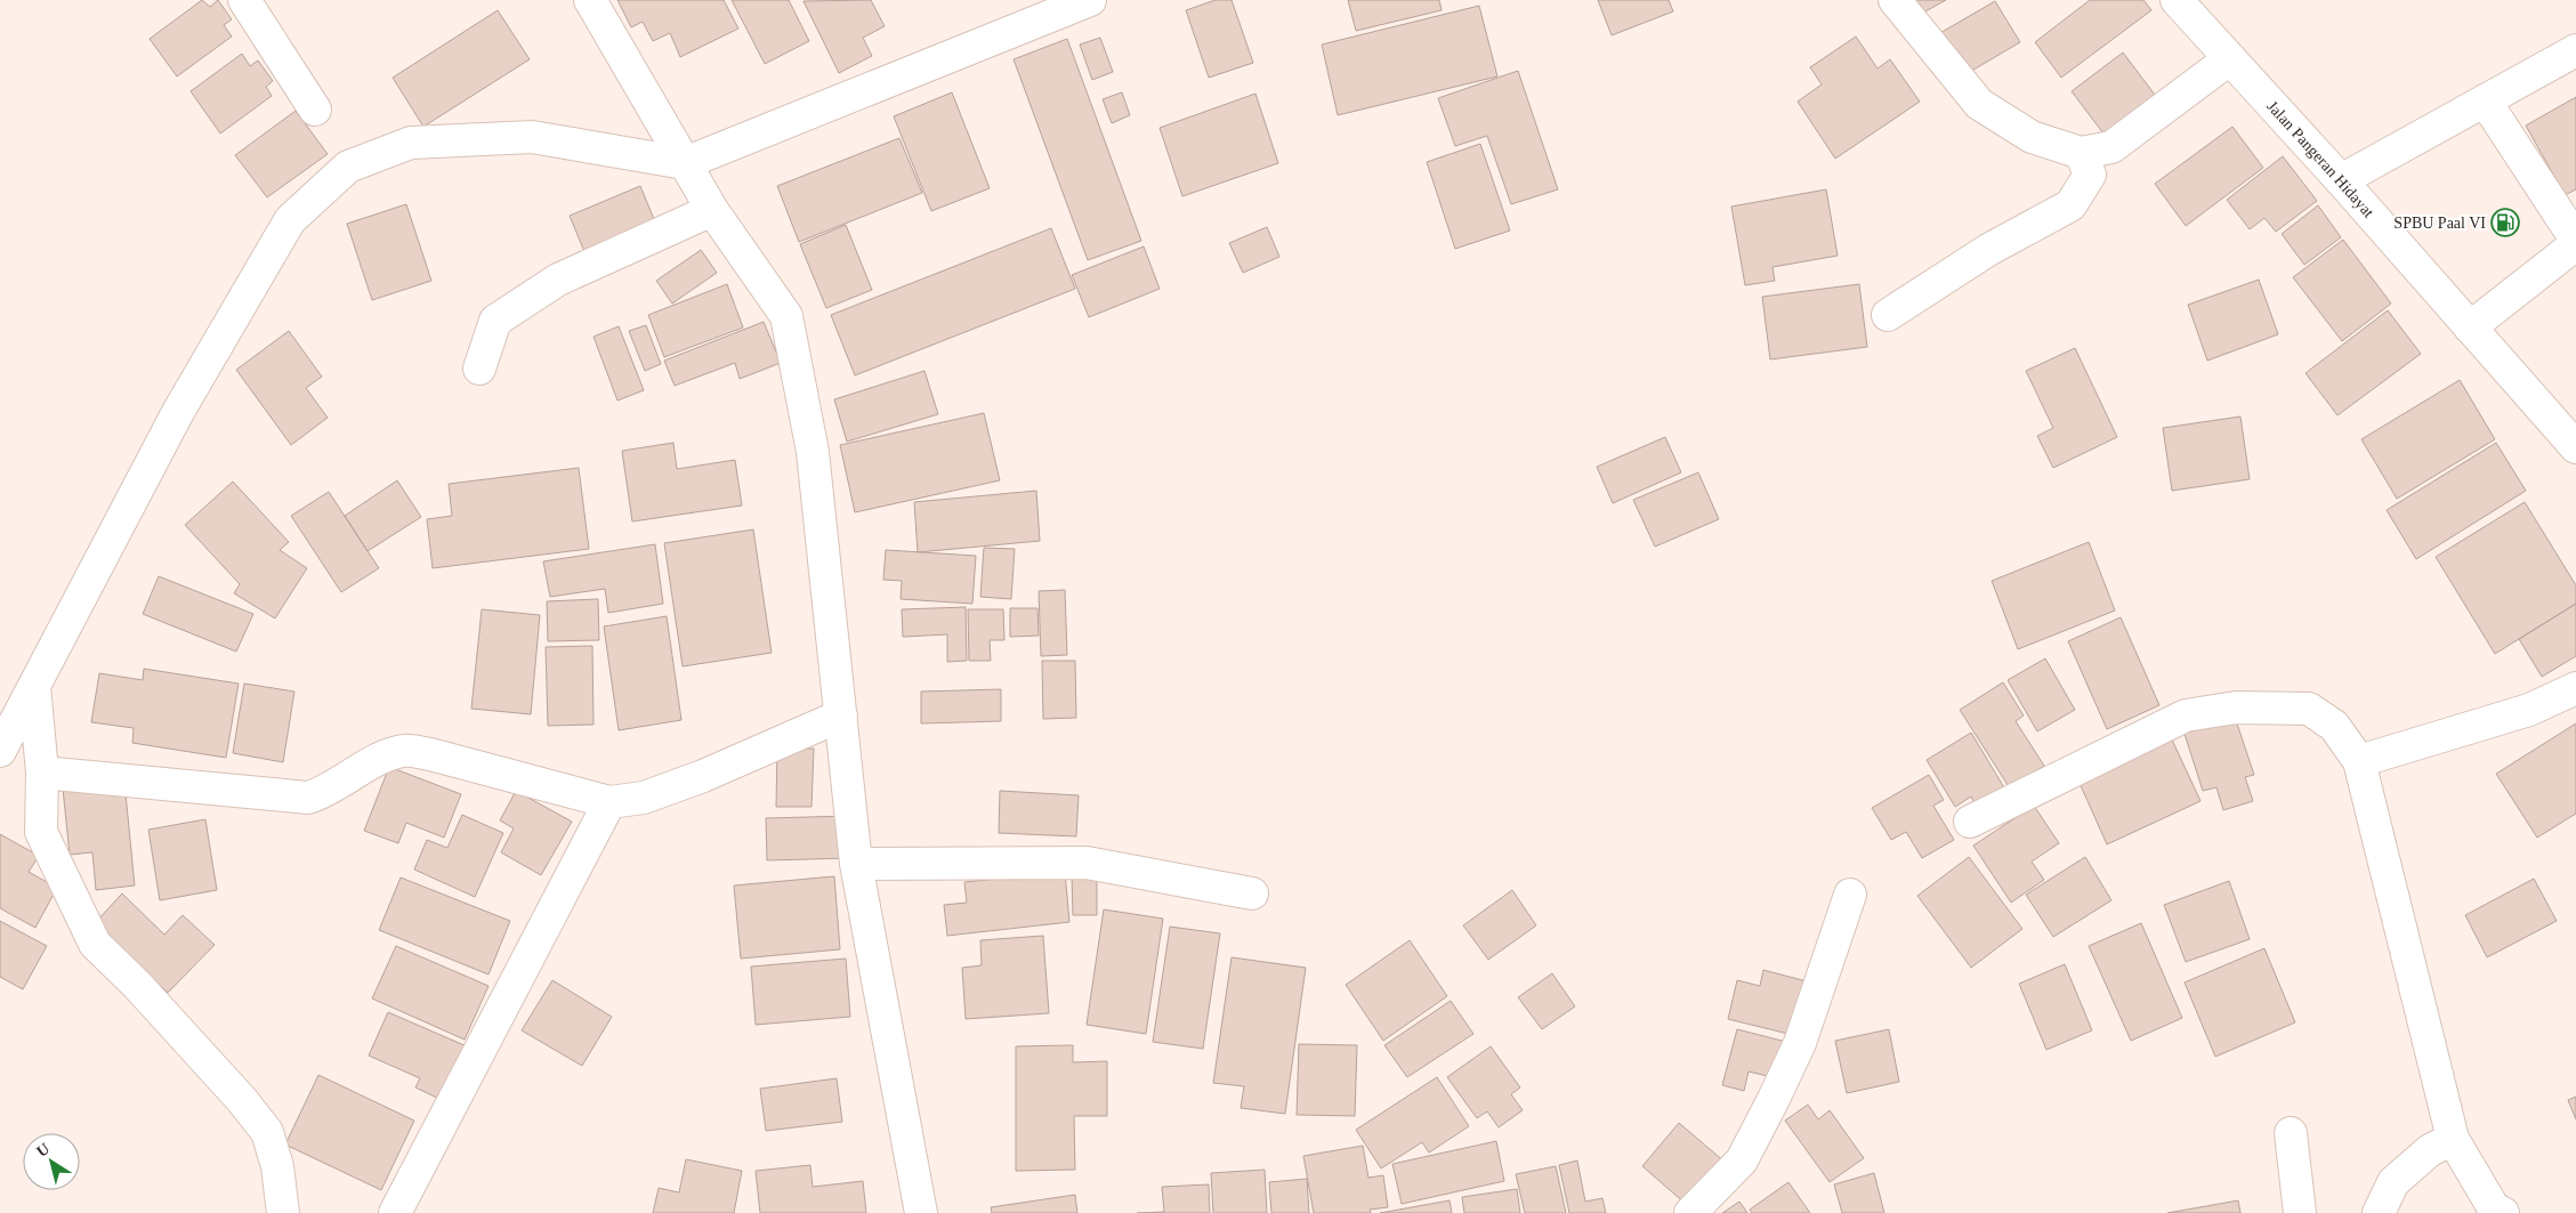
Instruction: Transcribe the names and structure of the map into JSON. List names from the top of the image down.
{
  "streets": {
    "main road": ["Jalan Pangeran Hidayat"]
  },
  "places": {
    "fuel station": ["SPBU Paal VI"]
  },
  "north": "top left"
}
